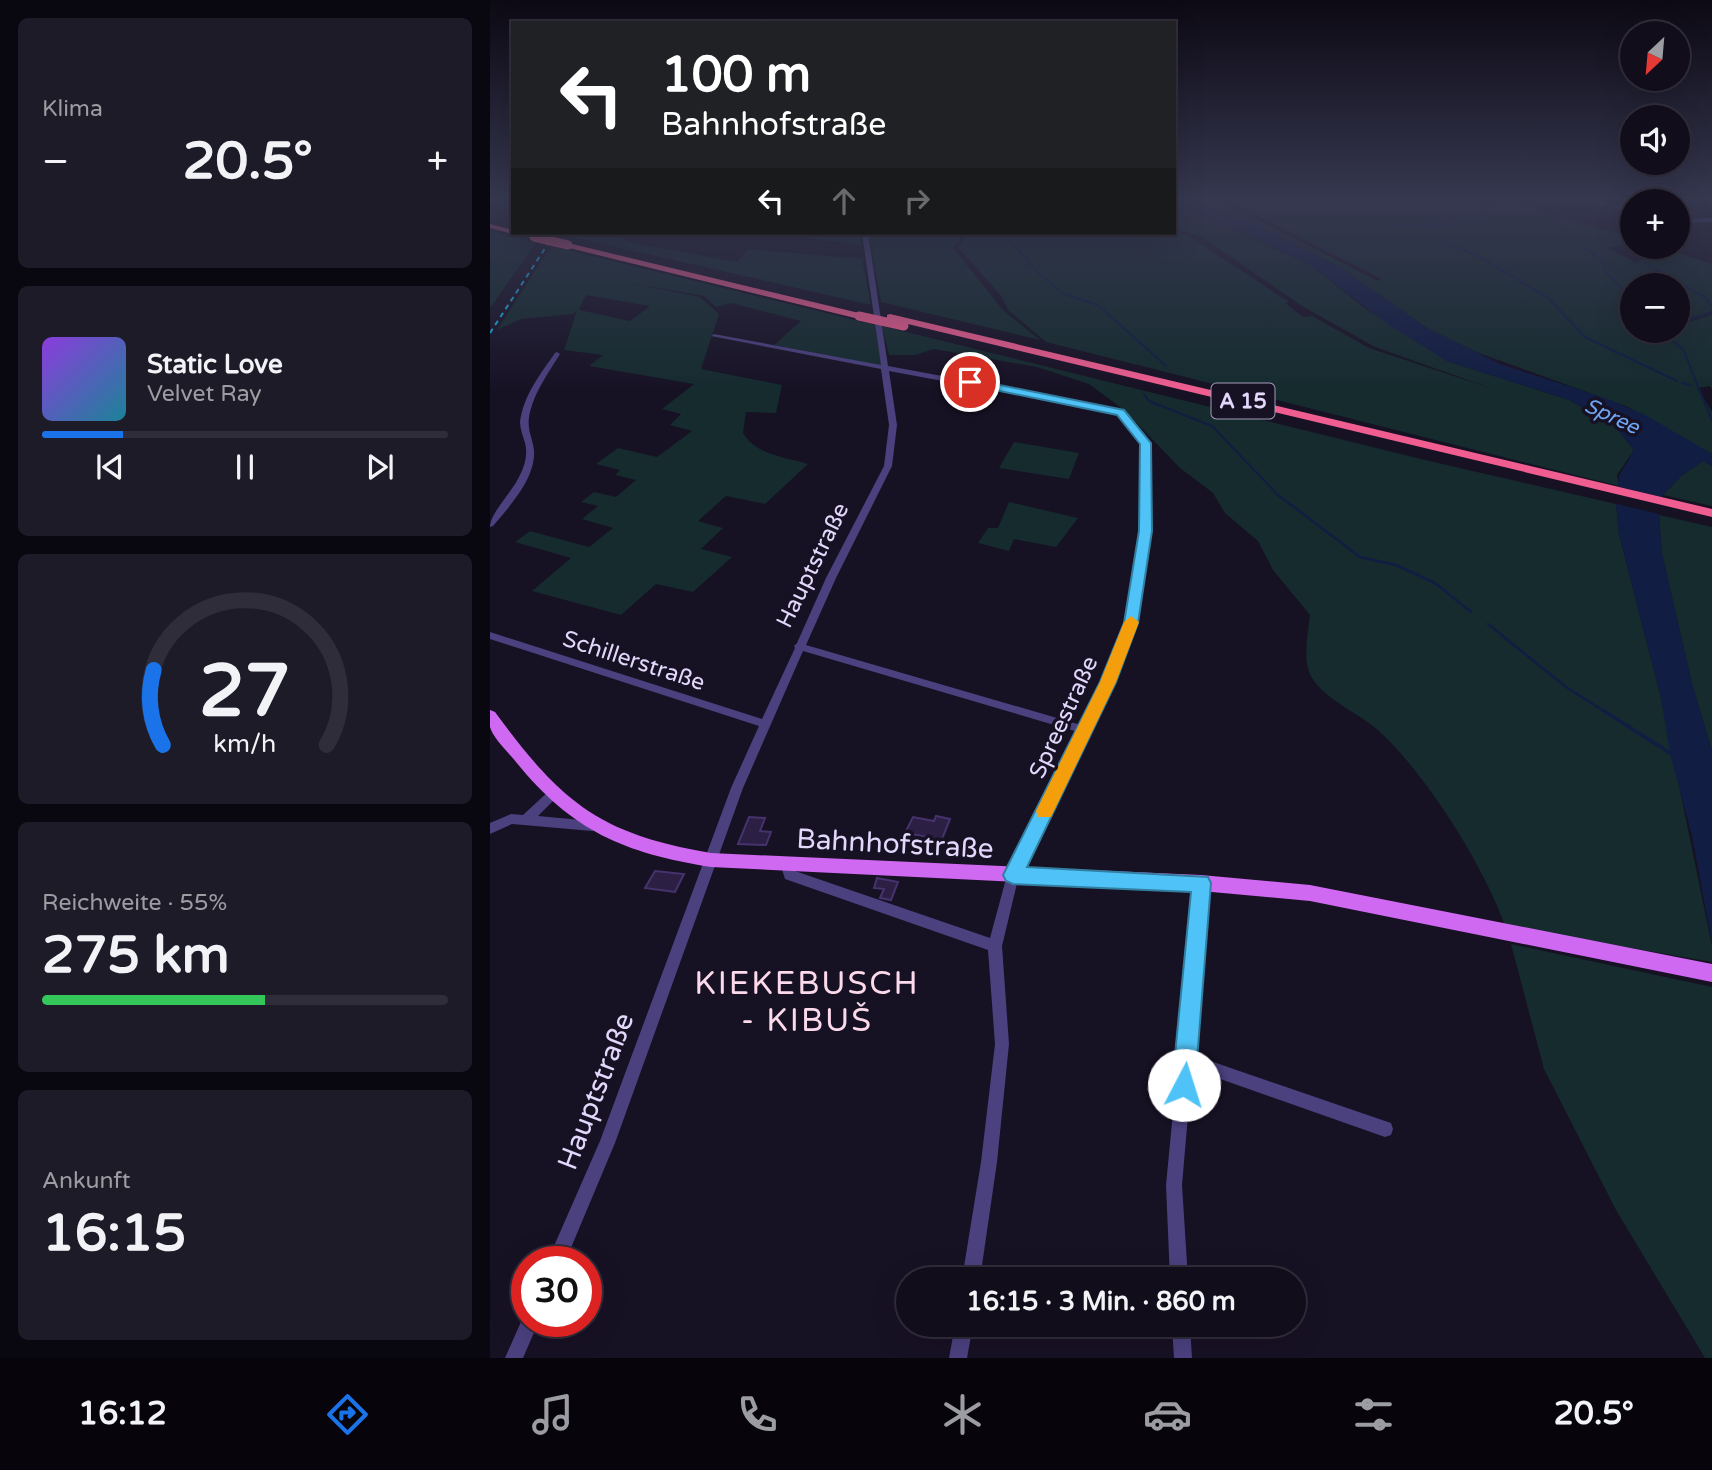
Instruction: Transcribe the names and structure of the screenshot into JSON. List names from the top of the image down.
{
  "streets": {
    "highway": ["A 15"],
    "main road": ["Bahnhofstraße"],
    "street": ["Hauptstraße", "Schillerstraße", "Spreestraße"]
  },
  "crossings": [
    ["Hauptstraße", "Schillerstraße"],
    ["Hauptstraße", "Spreestraße"],
    ["Hauptstraße", "Bahnhofstraße"],
    ["Spreestraße", "Bahnhofstraße"]
  ],
  "districts": ["KIEKEBUSCH - KIBUŠ"],
  "water": ["Spree"],
  "north": "bottom left",
  "page": {
    "tile": [
      "Klima",
      ["Reichweite · 55%", "275 km"],
      ["Ankunft", "16:15"]
    ],
    "map_buttons": ["+", "−"],
    "turn": ["100 m", "Bahnhofstraße"],
    "heat": ["−", "20.5°", "+"],
    "song": ["Static Love", "Velvet Ray"],
    "limit": "30",
    "trip": "16:15 · 3 Min. · 860 m",
    "tabs": ["16:12", "20.5°"],
    "gauge": ["27", "km/h"]
  }
}
